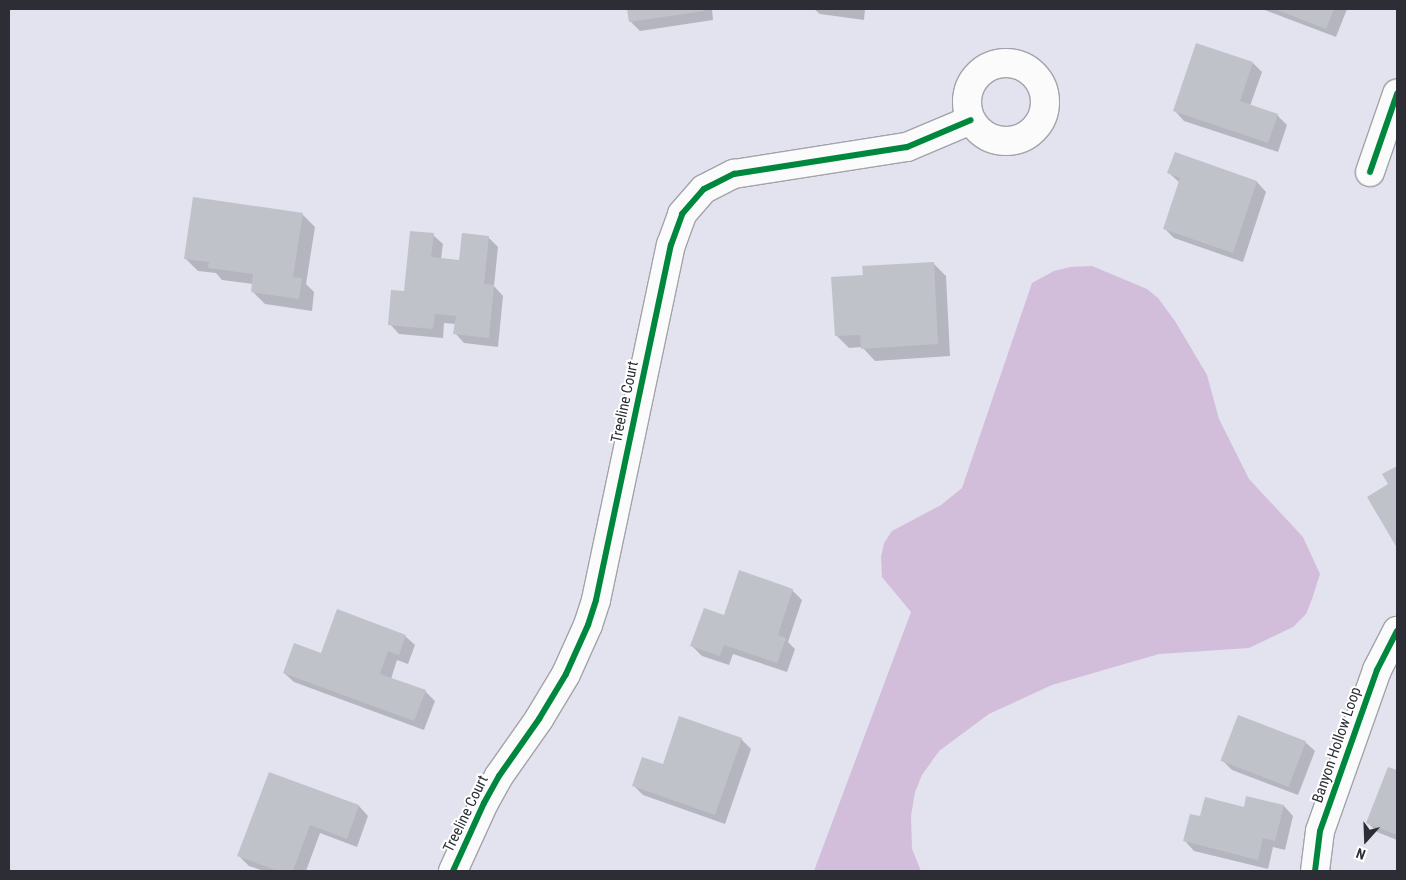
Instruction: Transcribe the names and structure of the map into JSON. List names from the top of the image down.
{
  "streets": {
    "street": ["Treeline Court", "Banyon Hollow Loop"]
  },
  "north": "bottom"
}
